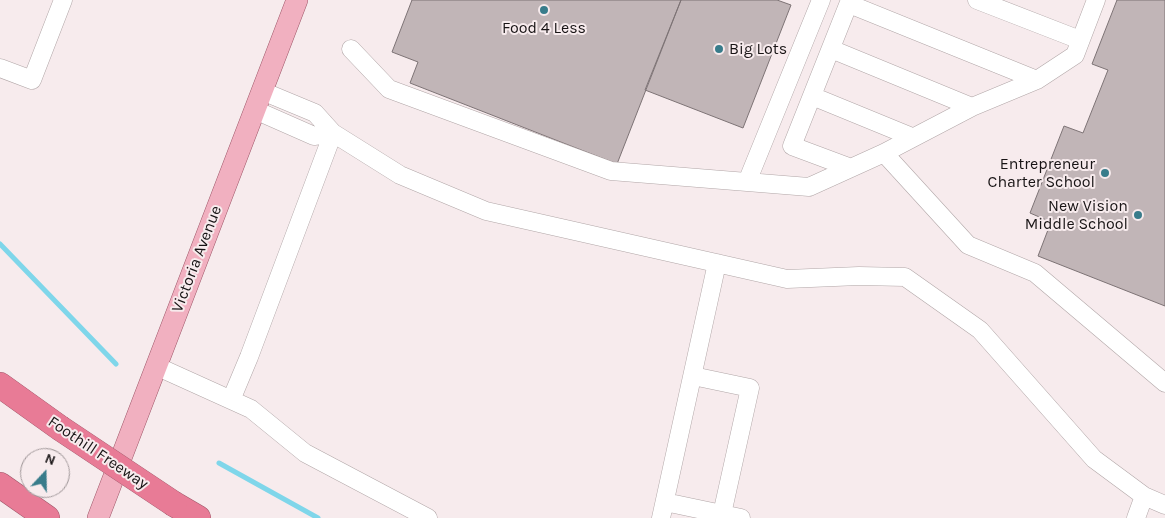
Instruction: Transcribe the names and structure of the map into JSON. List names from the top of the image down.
{
  "streets": {
    "highway": ["Foothill Freeway"],
    "main road": ["Victoria Avenue"]
  },
  "places": [
    "Food 4 Less",
    "Big Lots",
    "Entrepreneur Charter School",
    "New Vision Middle School"
  ],
  "north": "top"
}
